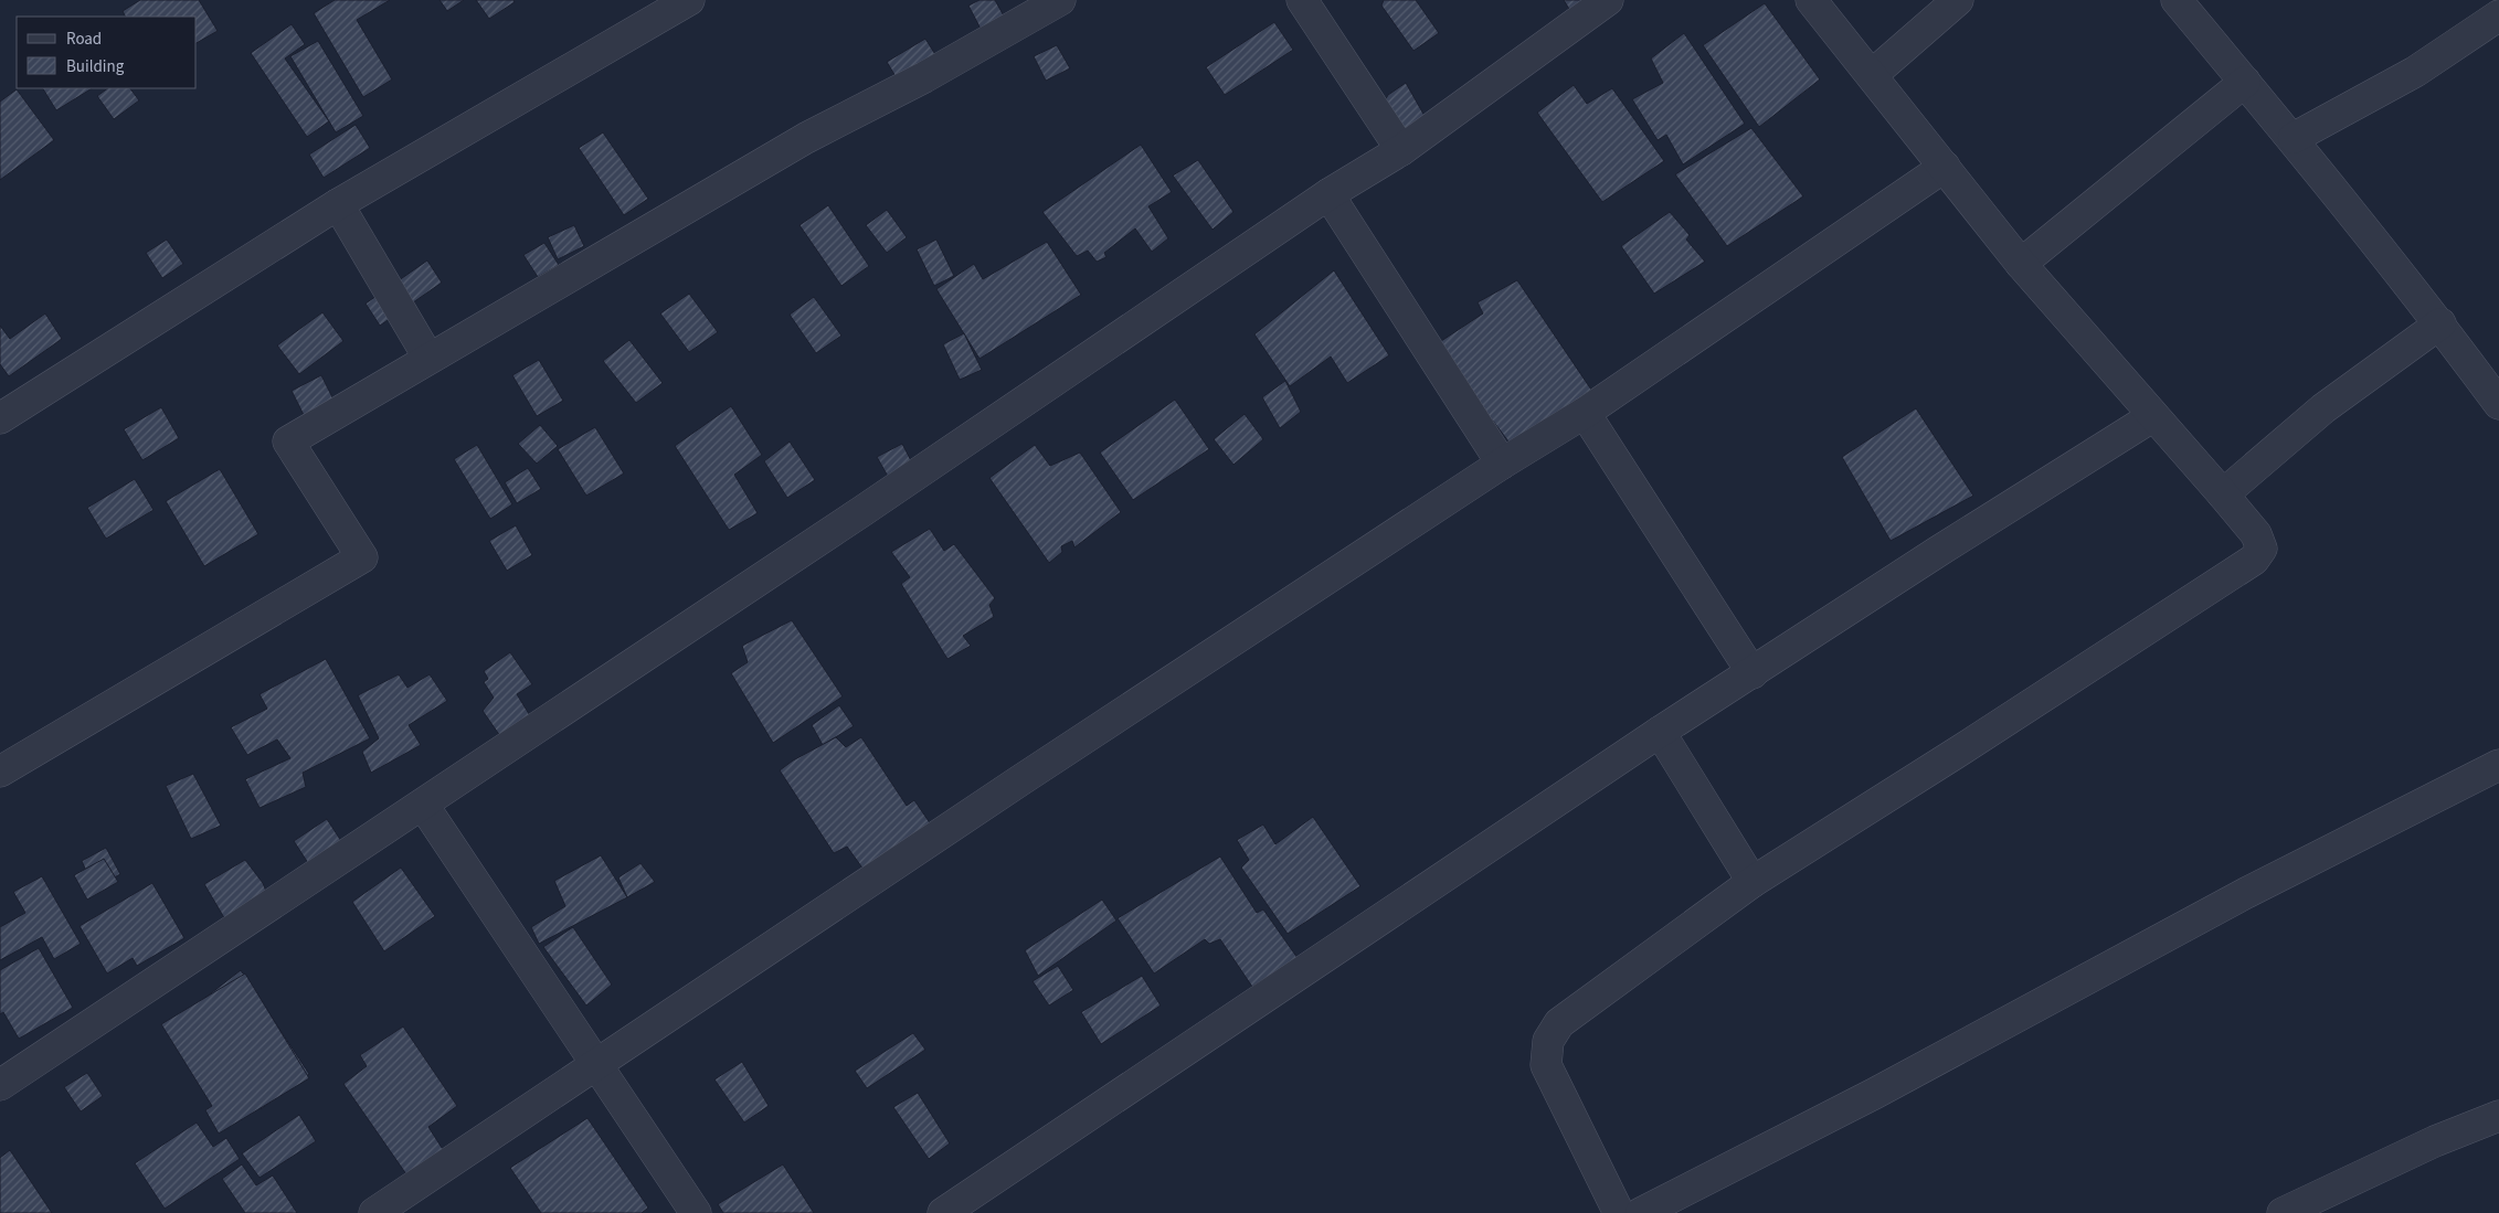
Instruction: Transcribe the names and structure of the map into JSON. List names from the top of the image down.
{
  "legend": ["Road", "Building"]
}
